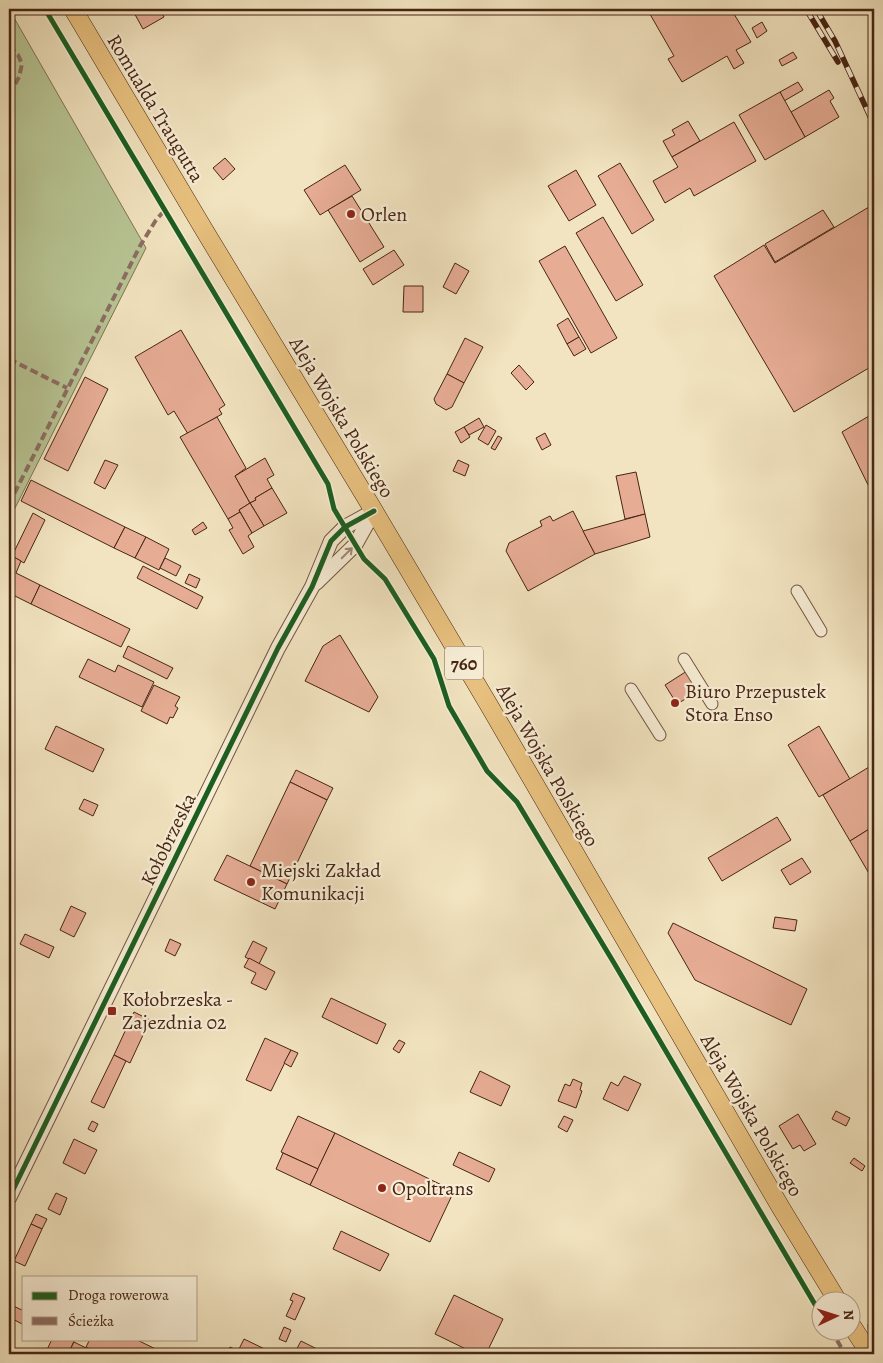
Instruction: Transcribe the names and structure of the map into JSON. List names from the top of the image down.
{
  "streets": {
    "main road": ["Romualda Traugutta", "Aleja Wojska Polskiego", "760"],
    "street": ["Kołobrzeska"]
  },
  "crossings": [
    ["Romualda Traugutta", "Aleja Wojska Polskiego"],
    ["Aleja Wojska Polskiego", "Kołobrzeska"]
  ],
  "places": {
    "other": [
      "Orlen",
      "Biuro Przepustek Stora Enso",
      "Miejski Zakład Komunikacji",
      "Opoltrans"
    ],
    "transit": ["Kołobrzeska - Zajezdnia 02"]
  },
  "legend": ["Droga rowerowa", "Ścieżka"],
  "north": "right"
}
